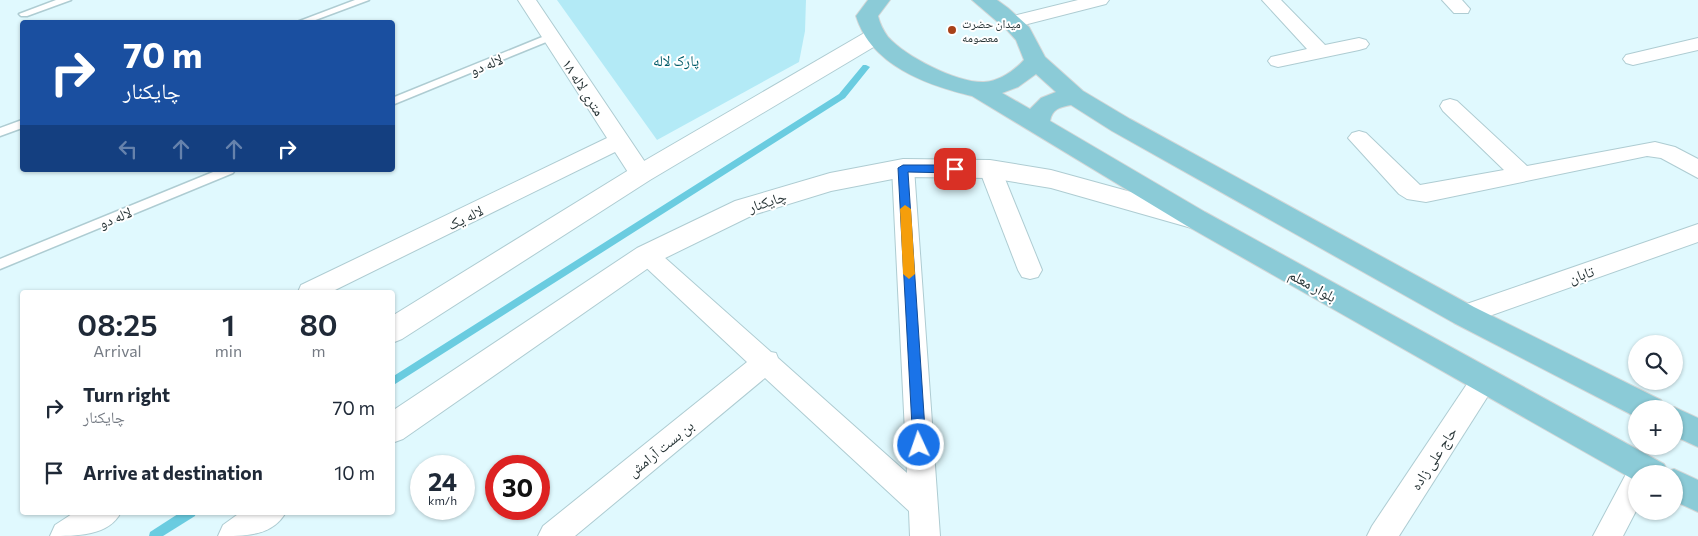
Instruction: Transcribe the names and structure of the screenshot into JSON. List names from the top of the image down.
{
  "streets": {
    "main road": ["بلوار معلم"],
    "street": [
      "۱۸ متری لاله",
      "چایکنار",
      "لاله یک",
      "تابان",
      "بن بست آرامش",
      "حاج علی زاده"
    ],
    "lane": ["لاله دو"]
  },
  "crossings": [
    ["لاله دو", "۱۸ متری لاله"],
    ["۱۸ متری لاله", "لاله یک"],
    ["چایکنار", "بلوار معلم"],
    ["بلوار معلم", "حاج علی زاده"]
  ],
  "parks": ["پارک لاله"],
  "places": ["میدان حضرت معصومه"],
  "page": {
    "turn": ["70 m", "چایکنار"],
    "eta": [
      "08:25",
      "Arrival",
      "1",
      "min",
      "80",
      "m"
    ],
    "map_buttons": ["+", "−"],
    "list": [
      {
        "name": "Turn right",
        "note": "چایکنار",
        "value": "70 m"
      },
      {
        "name": "Arrive at destination",
        "value": "10 m"
      }
    ],
    "speed": "24 km/h",
    "limit": "30"
  }
}
